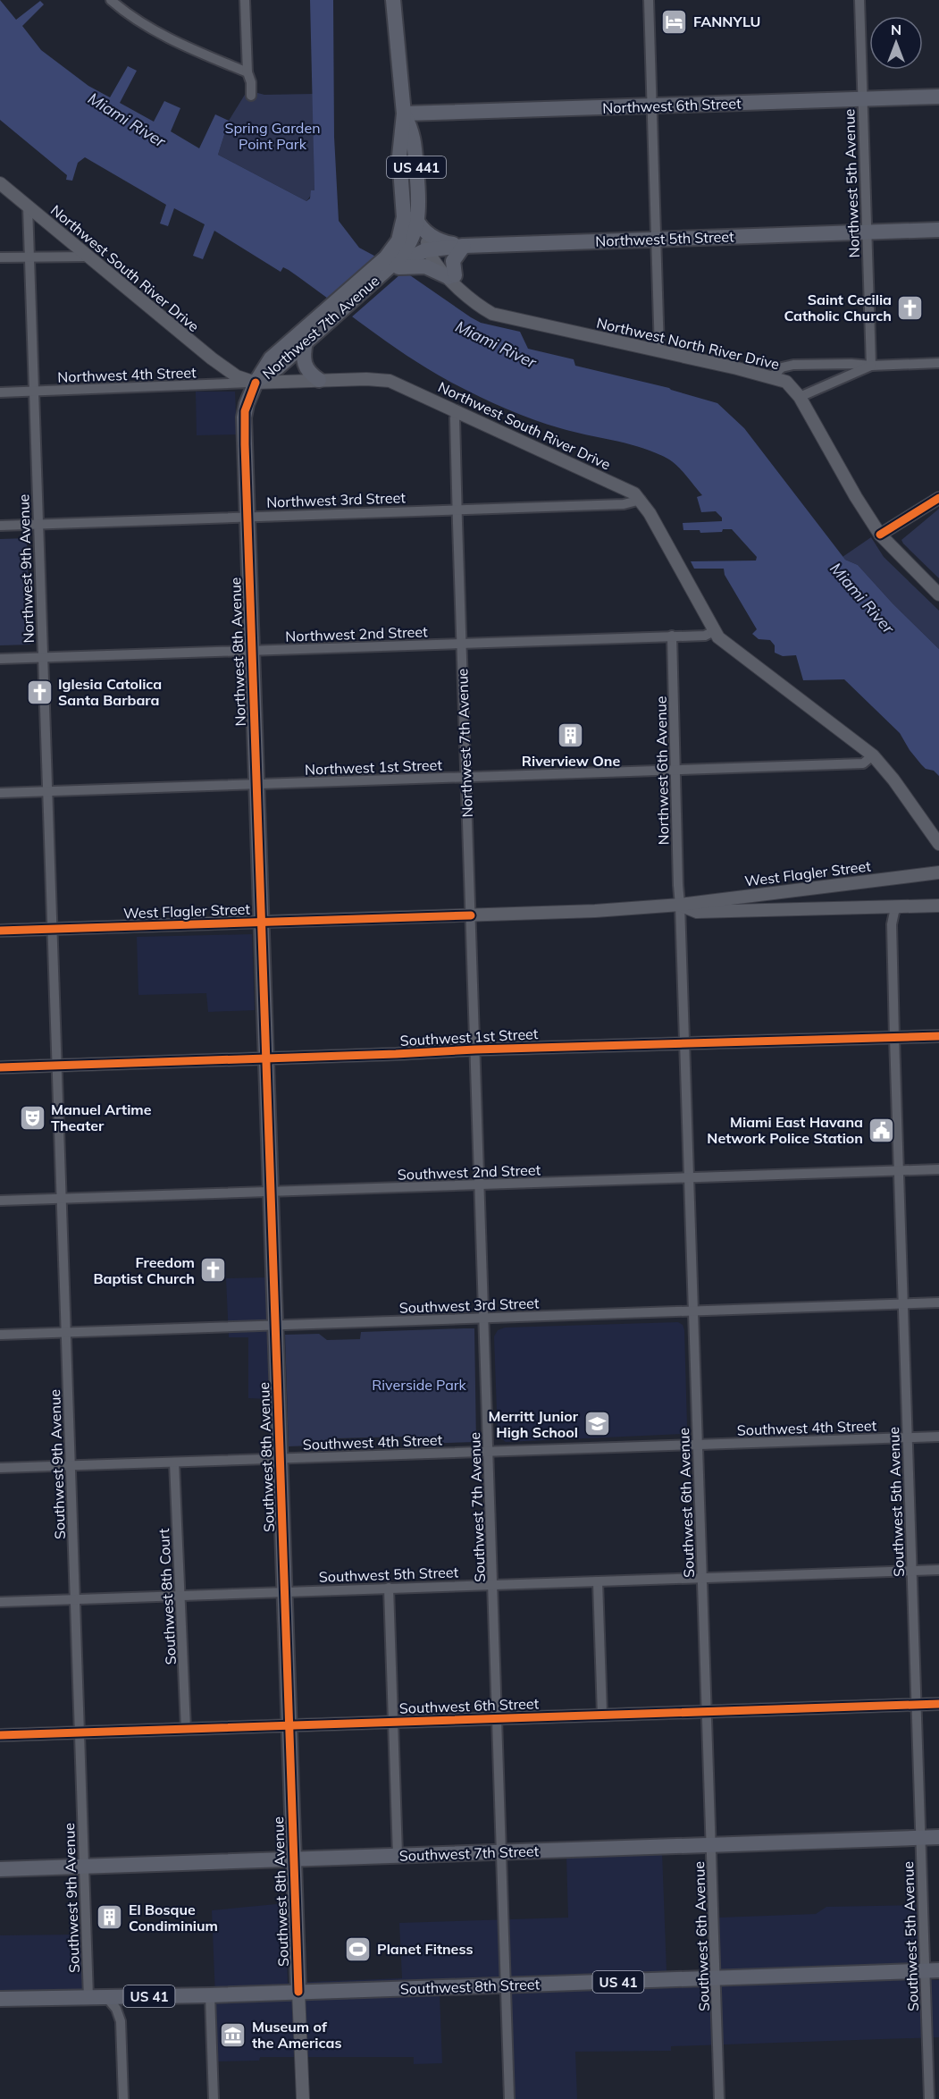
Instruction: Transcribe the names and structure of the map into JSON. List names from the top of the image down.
{
  "streets": {
    "main road": [
      "Northwest 6th Street",
      "US 441",
      "Northwest 5th Street",
      "Northwest 7th Avenue",
      "Northwest 8th Avenue",
      "Southwest 8th Avenue",
      "Southwest 7th Street",
      "US 41",
      "Southwest 8th Street"
    ],
    "street": [
      "Northwest 5th Avenue",
      "Northwest South River Drive",
      "Northwest North River Drive",
      "Northwest 4th Street",
      "Northwest 3rd Street",
      "Northwest 9th Avenue",
      "Northwest 2nd Street",
      "Northwest 1st Street",
      "Northwest 6th Avenue",
      "West Flagler Street",
      "Southwest 1st Street",
      "Southwest 2nd Street",
      "Southwest 3rd Street",
      "Southwest 4th Street",
      "Southwest 9th Avenue",
      "Southwest 5th Avenue",
      "Southwest 6th Avenue",
      "Southwest 7th Avenue",
      "Southwest 5th Street",
      "Southwest 8th Court",
      "Southwest 6th Street"
    ]
  },
  "crossings": [
    ["Northwest 6th Street", "Northwest 5th Avenue"],
    ["Northwest 6th Street", "Northwest 7th Avenue"],
    ["Northwest 5th Avenue", "Northwest 5th Street"],
    ["Northwest 5th Street", "Northwest 7th Avenue"],
    ["Northwest 5th Street", "Northwest North River Drive"],
    ["Northwest South River Drive", "Northwest 7th Avenue"],
    ["Northwest South River Drive", "Northwest 4th Street"],
    ["Northwest South River Drive", "Northwest 3rd Street"],
    ["Northwest South River Drive", "Northwest 9th Avenue"],
    ["Northwest South River Drive", "Northwest 2nd Street"],
    ["Northwest South River Drive", "Northwest 8th Avenue"],
    ["Northwest South River Drive", "Northwest 1st Street"],
    ["Northwest 7th Avenue", "Northwest North River Drive"],
    ["Northwest 7th Avenue", "Northwest 4th Street"],
    ["Northwest 7th Avenue", "Northwest 3rd Street"],
    ["Northwest 7th Avenue", "Northwest 2nd Street"],
    ["Northwest 7th Avenue", "Northwest 8th Avenue"],
    ["Northwest 7th Avenue", "Northwest 1st Street"],
    ["Northwest 7th Avenue", "West Flagler Street"],
    ["Northwest 7th Avenue", "Southwest 7th Avenue"],
    ["Northwest 4th Street", "Northwest 9th Avenue"],
    ["Northwest 4th Street", "Northwest 8th Avenue"],
    ["Northwest 3rd Street", "Northwest 9th Avenue"],
    ["Northwest 3rd Street", "Northwest 8th Avenue"],
    ["Northwest 9th Avenue", "Northwest 2nd Street"],
    ["Northwest 9th Avenue", "Northwest 1st Street"],
    ["Northwest 9th Avenue", "West Flagler Street"],
    ["Northwest 9th Avenue", "Southwest 9th Avenue"],
    ["Northwest 2nd Street", "Northwest 8th Avenue"],
    ["Northwest 2nd Street", "Northwest 6th Avenue"],
    ["Northwest 8th Avenue", "Northwest 1st Street"],
    ["Northwest 8th Avenue", "West Flagler Street"],
    ["Northwest 8th Avenue", "Southwest 8th Avenue"],
    ["Northwest 1st Street", "Northwest 6th Avenue"],
    ["Northwest 6th Avenue", "West Flagler Street"],
    ["Northwest 6th Avenue", "Southwest 6th Avenue"],
    ["West Flagler Street", "Southwest 8th Avenue"],
    ["West Flagler Street", "Southwest 9th Avenue"],
    ["West Flagler Street", "Southwest 5th Avenue"],
    ["West Flagler Street", "Southwest 6th Avenue"],
    ["West Flagler Street", "Southwest 7th Avenue"],
    ["Southwest 1st Street", "Southwest 8th Avenue"],
    ["Southwest 1st Street", "Southwest 9th Avenue"],
    ["Southwest 1st Street", "Southwest 5th Avenue"],
    ["Southwest 1st Street", "Southwest 6th Avenue"],
    ["Southwest 1st Street", "Southwest 7th Avenue"],
    ["Southwest 2nd Street", "Southwest 8th Avenue"],
    ["Southwest 2nd Street", "Southwest 9th Avenue"],
    ["Southwest 2nd Street", "Southwest 5th Avenue"],
    ["Southwest 2nd Street", "Southwest 6th Avenue"],
    ["Southwest 2nd Street", "Southwest 7th Avenue"],
    ["Southwest 3rd Street", "Southwest 8th Avenue"],
    ["Southwest 3rd Street", "Southwest 9th Avenue"],
    ["Southwest 3rd Street", "Southwest 5th Avenue"],
    ["Southwest 3rd Street", "Southwest 6th Avenue"],
    ["Southwest 3rd Street", "Southwest 7th Avenue"],
    ["Southwest 4th Street", "Southwest 8th Avenue"],
    ["Southwest 4th Street", "Southwest 9th Avenue"],
    ["Southwest 4th Street", "Southwest 5th Avenue"],
    ["Southwest 4th Street", "Southwest 6th Avenue"],
    ["Southwest 4th Street", "Southwest 7th Avenue"],
    ["Southwest 4th Street", "Southwest 8th Court"],
    ["Southwest 8th Avenue", "Southwest 5th Street"],
    ["Southwest 8th Avenue", "Southwest 6th Street"],
    ["Southwest 8th Avenue", "Southwest 7th Street"],
    ["Southwest 8th Avenue", "Southwest 8th Street"],
    ["Southwest 9th Avenue", "Southwest 5th Street"],
    ["Southwest 9th Avenue", "Southwest 6th Street"],
    ["Southwest 9th Avenue", "Southwest 7th Street"],
    ["Southwest 9th Avenue", "Southwest 8th Street"],
    ["Southwest 5th Avenue", "Southwest 5th Street"],
    ["Southwest 5th Avenue", "Southwest 6th Street"],
    ["Southwest 5th Avenue", "Southwest 7th Street"],
    ["Southwest 5th Avenue", "Southwest 8th Street"],
    ["Southwest 6th Avenue", "Southwest 5th Street"],
    ["Southwest 6th Avenue", "Southwest 6th Street"],
    ["Southwest 6th Avenue", "Southwest 7th Street"],
    ["Southwest 6th Avenue", "Southwest 8th Street"],
    ["Southwest 7th Avenue", "Southwest 5th Street"],
    ["Southwest 7th Avenue", "Southwest 6th Street"],
    ["Southwest 7th Avenue", "Southwest 7th Street"],
    ["Southwest 7th Avenue", "Southwest 8th Street"],
    ["Southwest 5th Street", "Southwest 8th Court"],
    ["Southwest 8th Court", "Southwest 6th Street"]
  ],
  "water": ["Miami River"],
  "parks": ["Spring Garden Point Park", "Riverside Park"],
  "places": {
    "hotel": ["FANNYLU"],
    "church": ["Saint Cecilia Catholic Church", "Iglesia Catolica Santa Barbara", "Freedom Baptist Church"],
    "building": ["Riverview One", "El Bosque Condiminium"],
    "theatre": ["Manuel Artime Theater"],
    "public building": ["Miami East Havana Network Police Station"],
    "school or university": ["Merritt Junior High School"],
    "sports": ["Planet Fitness"],
    "museum": ["Museum of the Americas"]
  },
  "north": "top"
}
